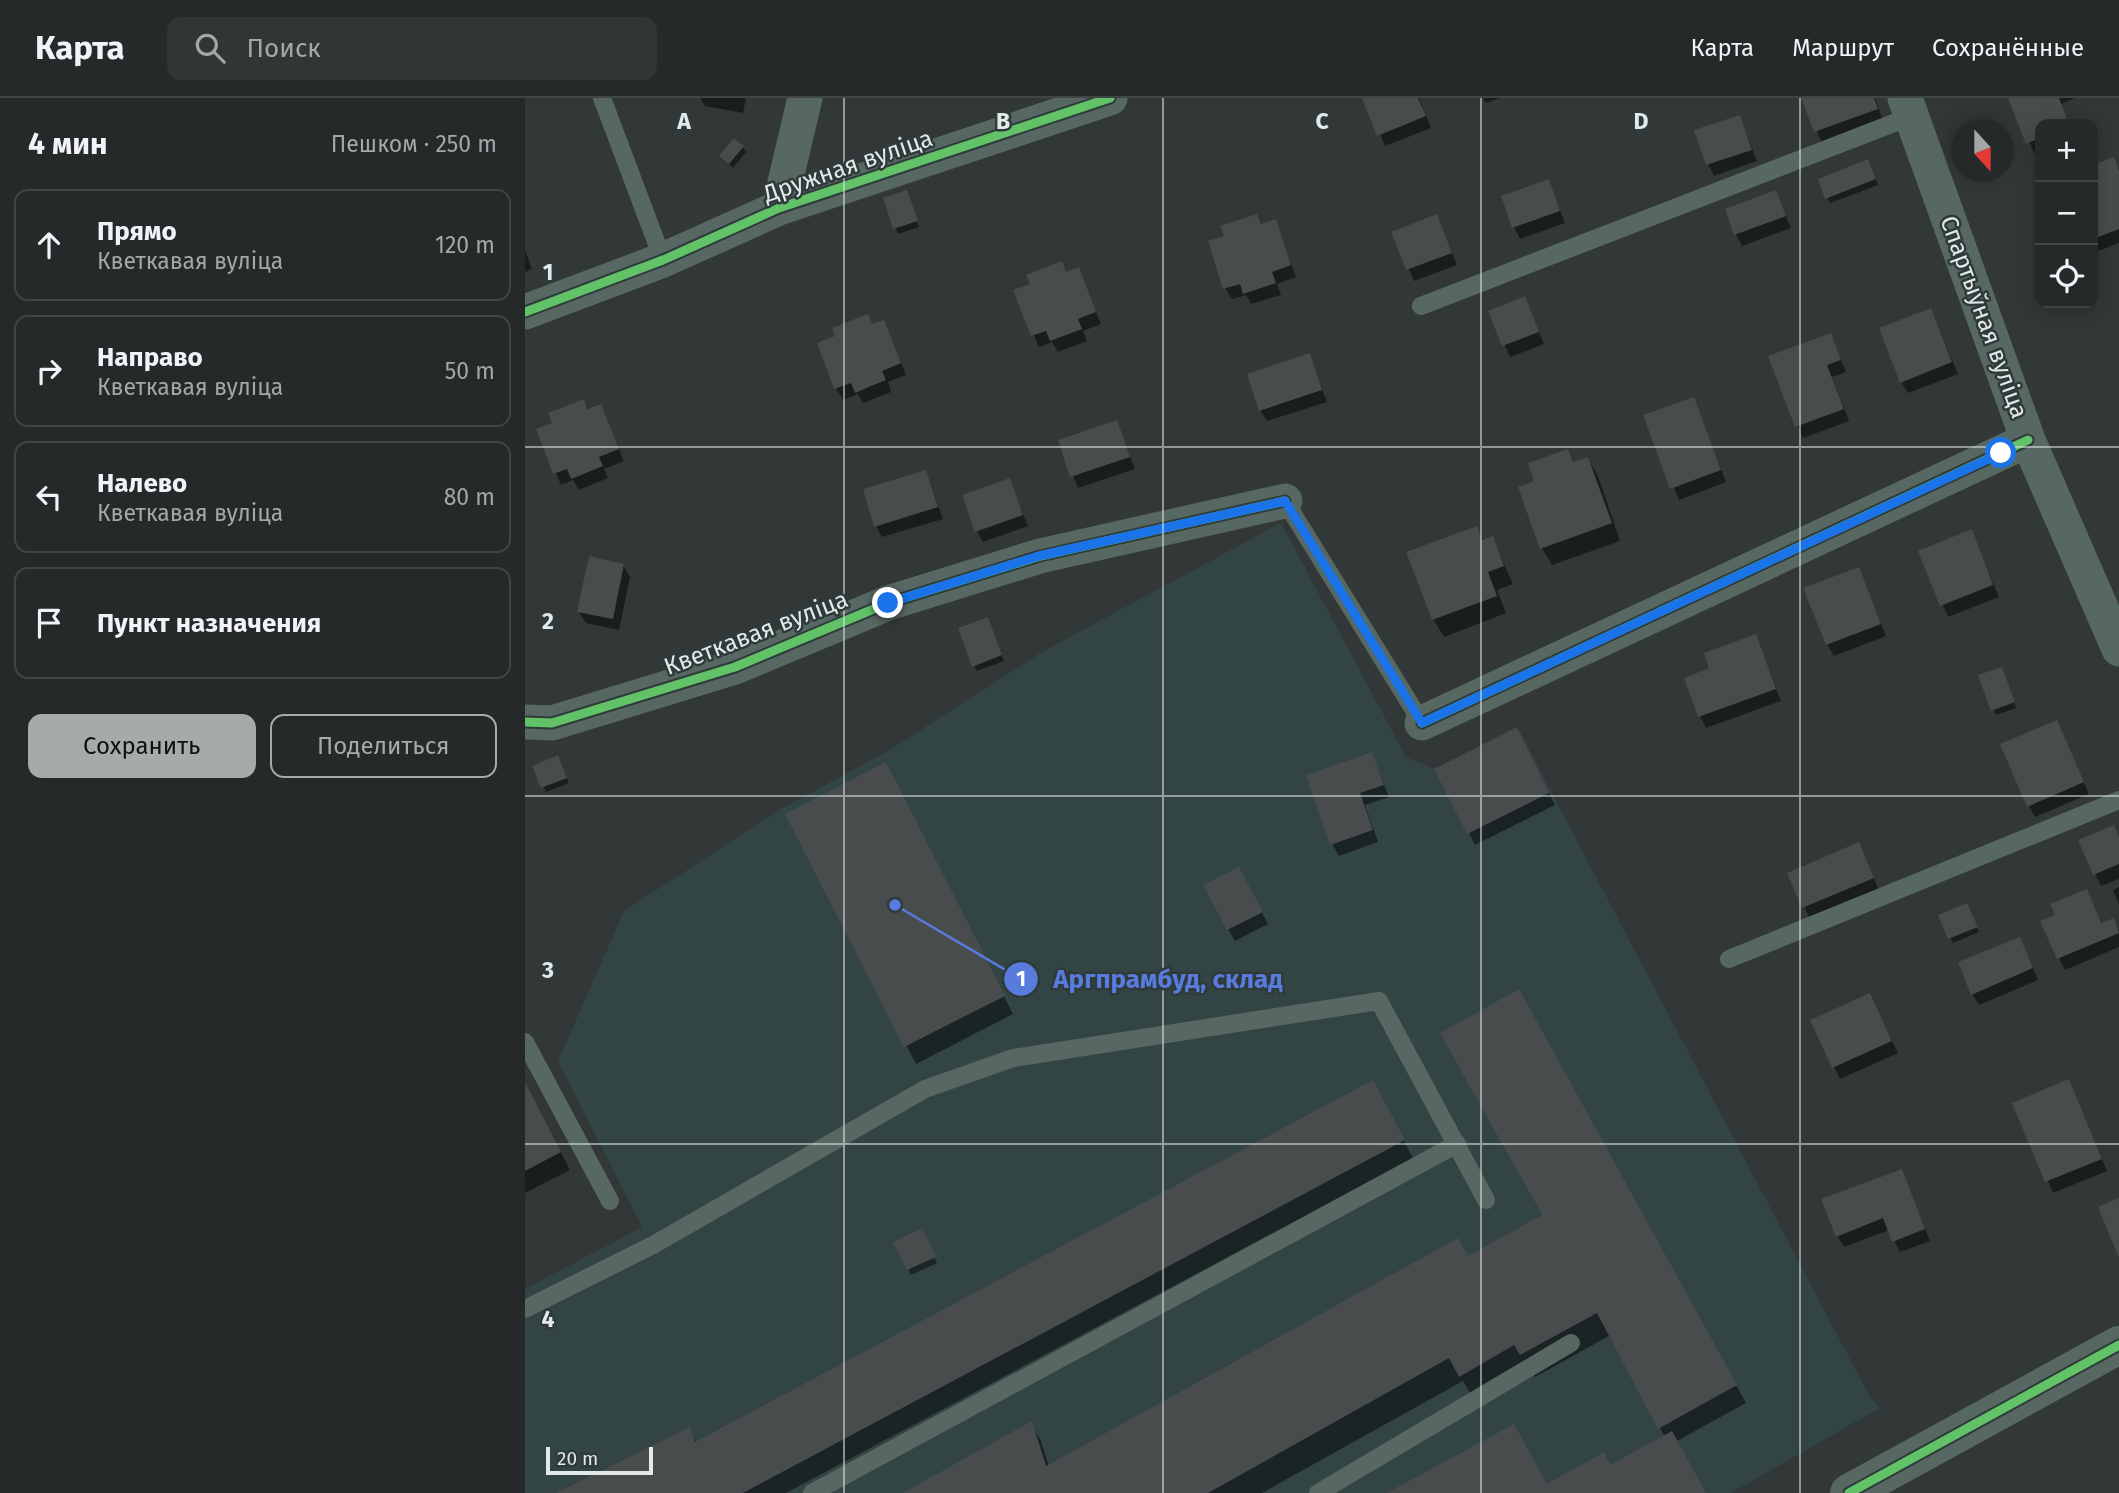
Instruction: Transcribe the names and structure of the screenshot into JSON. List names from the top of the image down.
{
  "streets": {
    "street": ["Дружная вуліца", "Спартыўная вуліца", "Кветкавая вуліца"]
  },
  "crossings": [
    ["Спартыўная вуліца", "Кветкавая вуліца"]
  ],
  "places": ["Аргпрамбуд, склад"],
  "scale_bar": "20 m",
  "north": "bottom",
  "page": {
    "header": "Карта",
    "search": "Поиск",
    "nav": ["Карта", "Маршрут", "Сохранённые"],
    "heading": ["4 мин", "Пешком · 250 m"],
    "map_buttons": ["+", "−"],
    "list": [
      ["Прямо", "Кветкавая вуліца", "120 m"],
      ["Направо", "Кветкавая вуліца", "50 m"],
      ["Налево", "Кветкавая вуліца", "80 m"],
      "Пункт назначения"
    ],
    "buttons": ["Сохранить", "Поделиться"],
    "scale": "20 m"
  },
  "grid": {
    "columns": [
      "A",
      "B",
      "C",
      "D"
    ],
    "rows": [
      "1",
      "2",
      "3",
      "4"
    ]
  }
}
